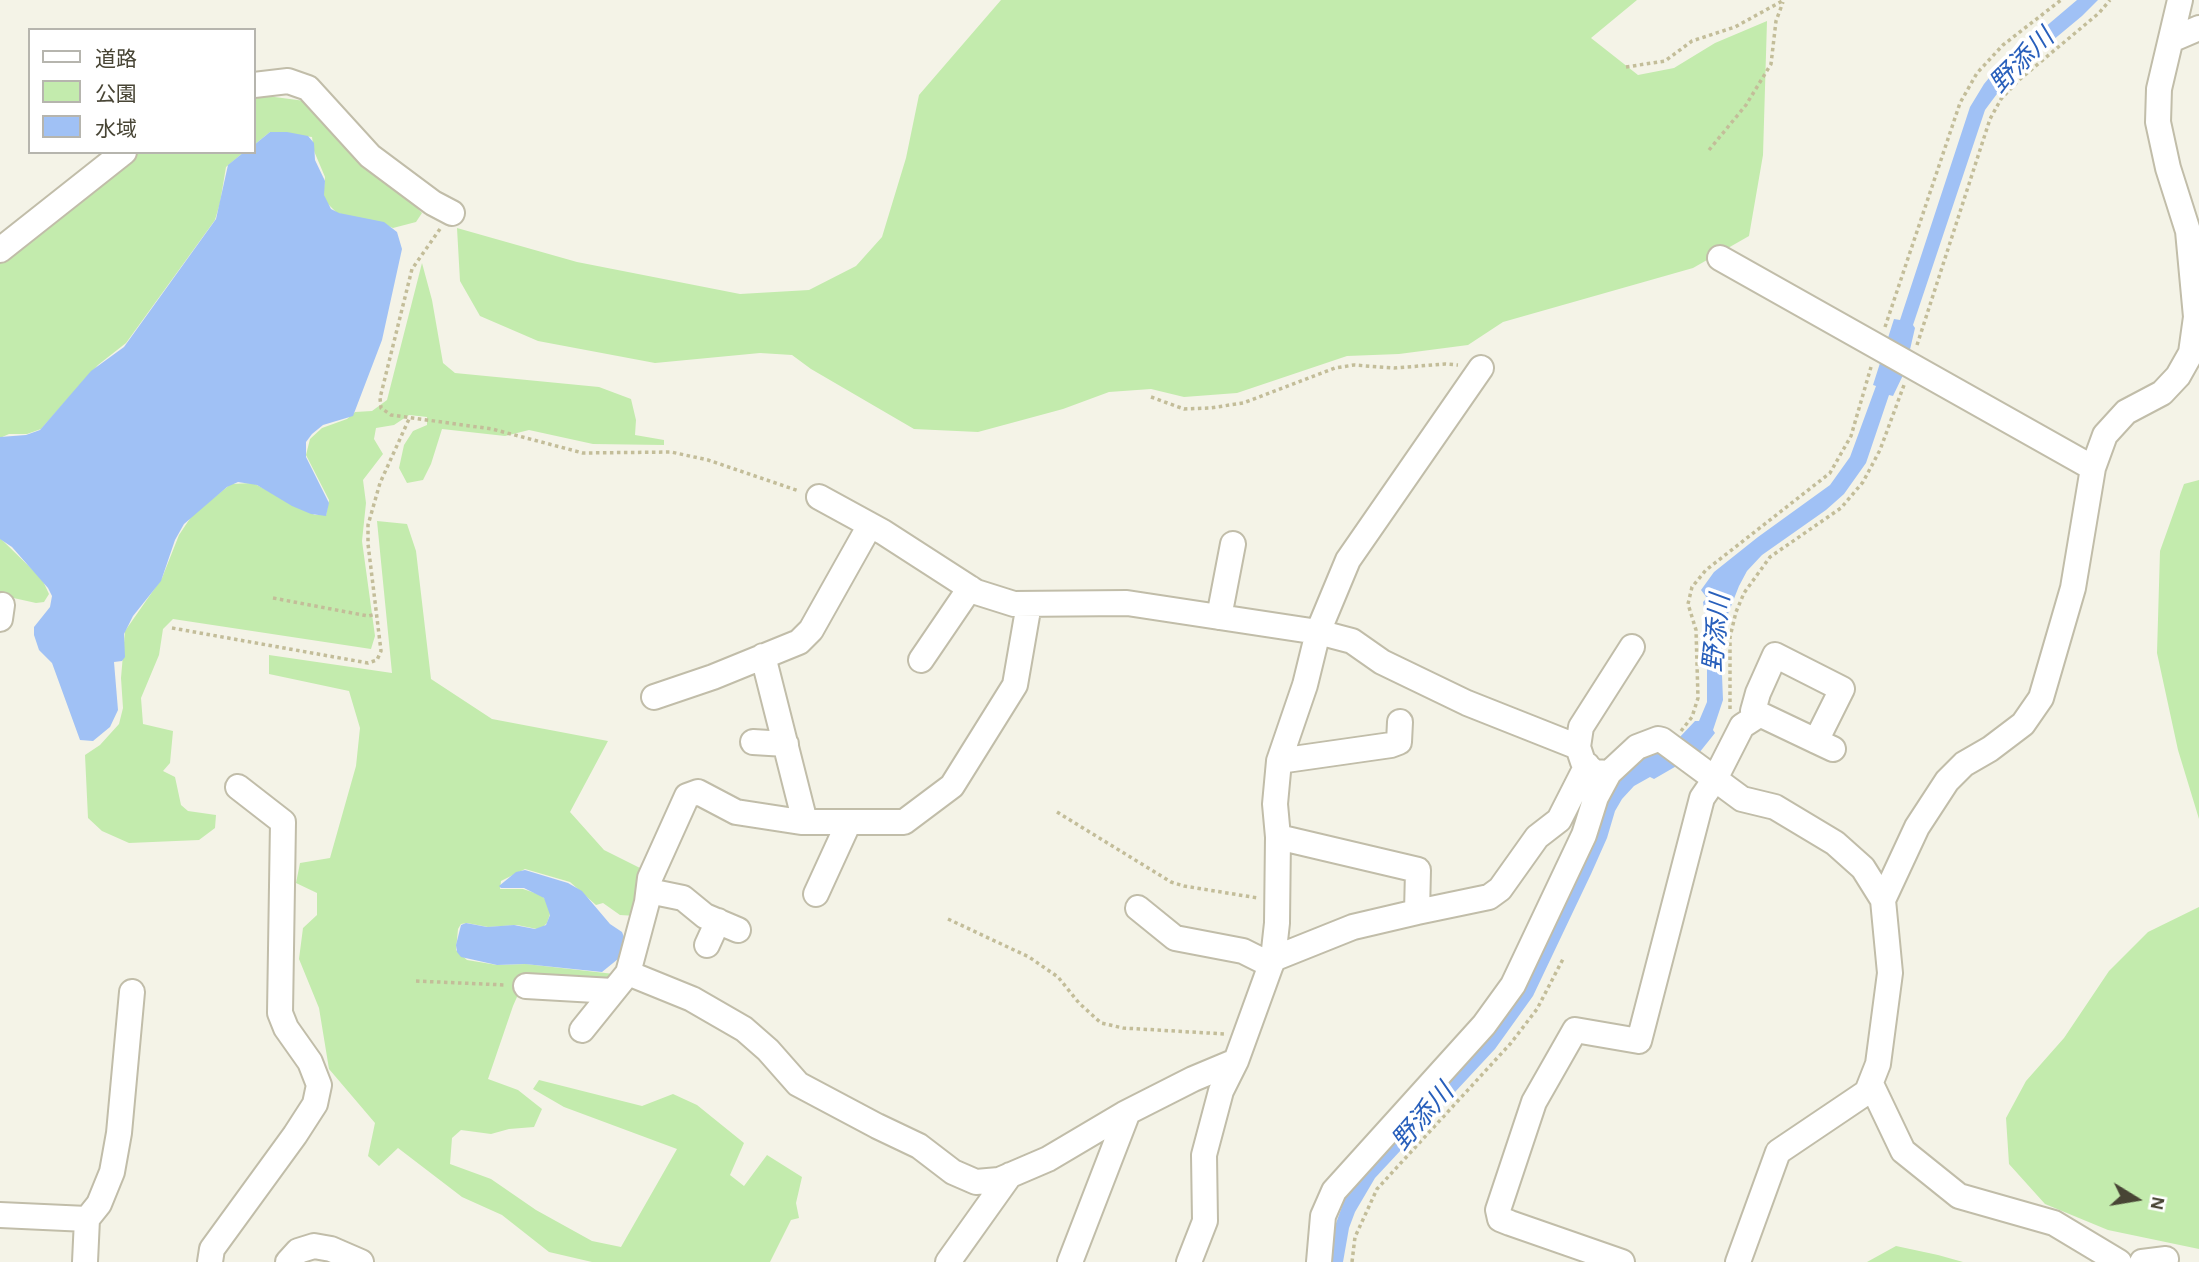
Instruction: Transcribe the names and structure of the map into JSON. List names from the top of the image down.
{
  "water": ["野添川"],
  "legend": ["道路", "公園", "水域"],
  "north": "right"
}
